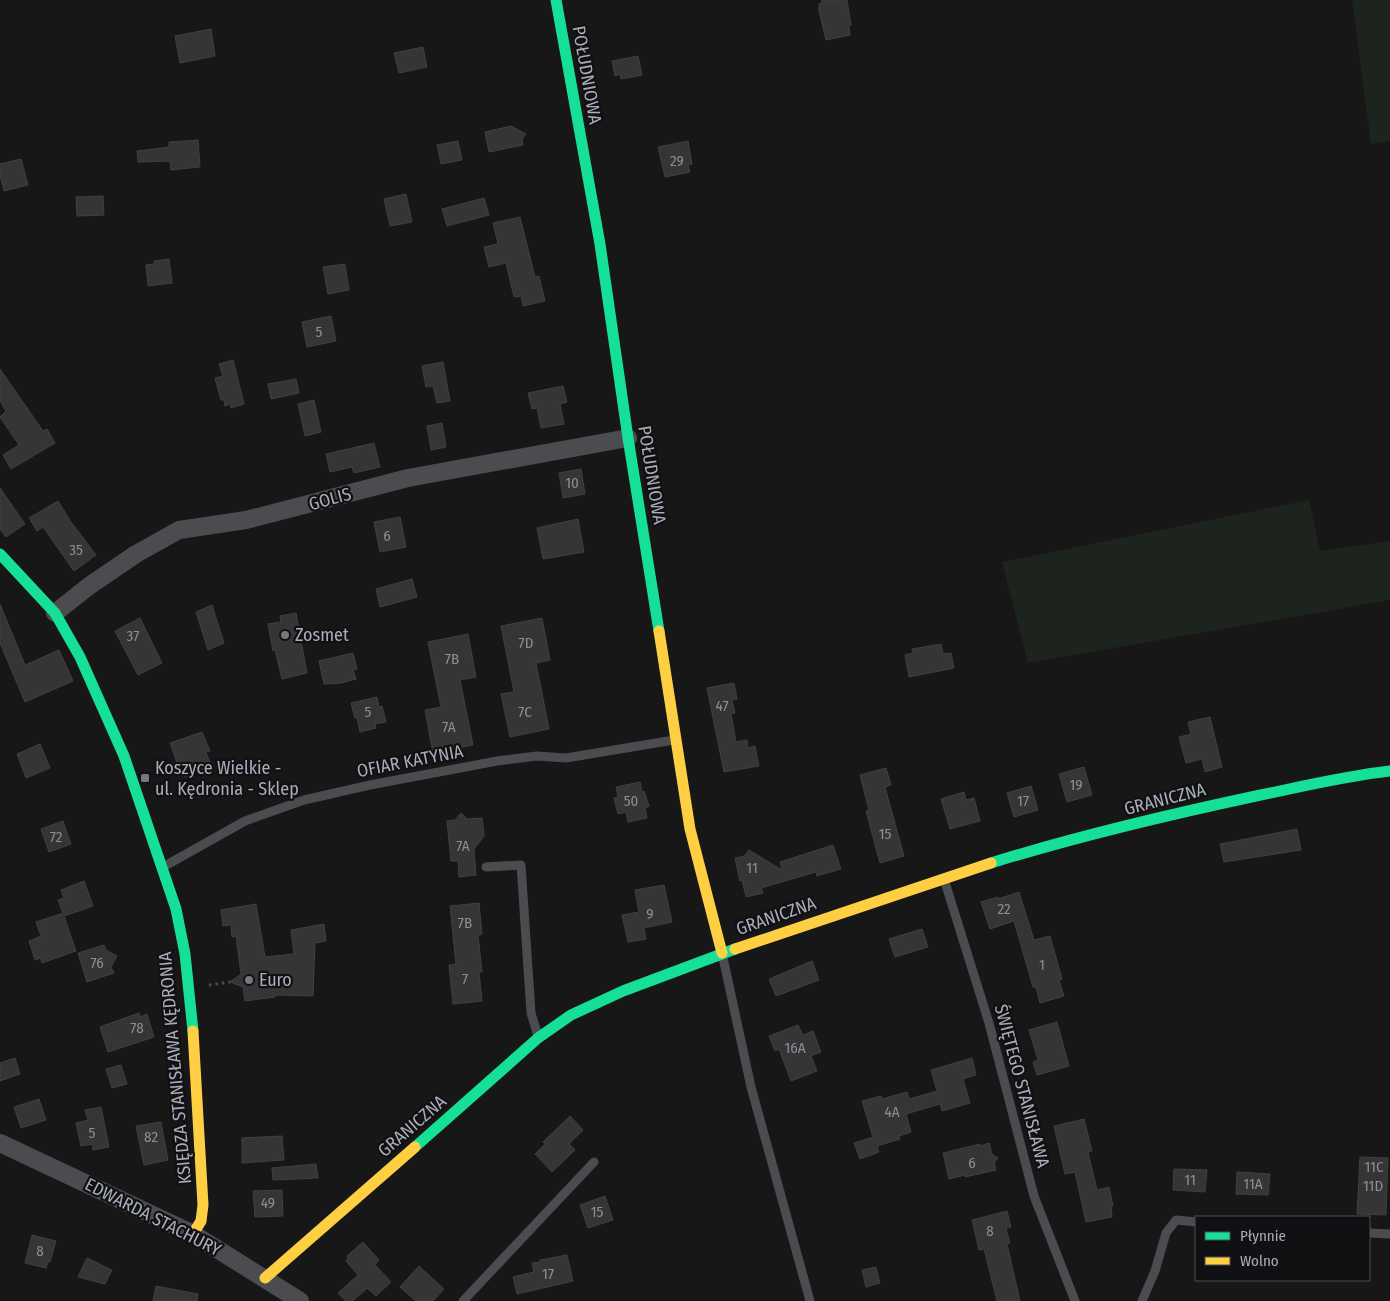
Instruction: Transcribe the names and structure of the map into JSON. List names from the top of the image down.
{
  "streets": {
    "street": [
      "POŁUDNIOWA",
      "GOLIS",
      "GRANICZNA",
      "KSIĘDZA STANISŁAWA KĘDRONIA",
      "EDWARDA STACHURY"
    ],
    "lane": ["OFIAR KATYNIA", "ŚWIĘTEGO STANISŁAWA"]
  },
  "crossings": [
    ["POŁUDNIOWA", "GOLIS"],
    ["POŁUDNIOWA", "OFIAR KATYNIA"],
    ["POŁUDNIOWA", "GRANICZNA"],
    ["GOLIS", "KSIĘDZA STANISŁAWA KĘDRONIA"],
    ["OFIAR KATYNIA", "KSIĘDZA STANISŁAWA KĘDRONIA"],
    ["GRANICZNA", "ŚWIĘTEGO STANISŁAWA"],
    ["GRANICZNA", "EDWARDA STACHURY"],
    ["KSIĘDZA STANISŁAWA KĘDRONIA", "EDWARDA STACHURY"]
  ],
  "places": {
    "other": ["Zosmet", "Euro"],
    "transit": ["Koszyce Wielkie - ul. Kędronia - Sklep"]
  },
  "house_numbers": [
    "29",
    "5",
    "10",
    "6",
    "35",
    "37",
    "7D",
    "7B",
    "47",
    "5",
    "7C",
    "7A",
    "19",
    "50",
    "17",
    "15",
    "72",
    "7A",
    "11",
    "22",
    "9",
    "7B",
    "76",
    "1",
    "7",
    "78",
    "16A",
    "4A",
    "5",
    "82",
    "6",
    "11C",
    "11",
    "11A",
    "11D",
    "49",
    "15",
    "8",
    "8",
    "17"
  ],
  "legend": ["Płynnie", "Wolno"]
}
